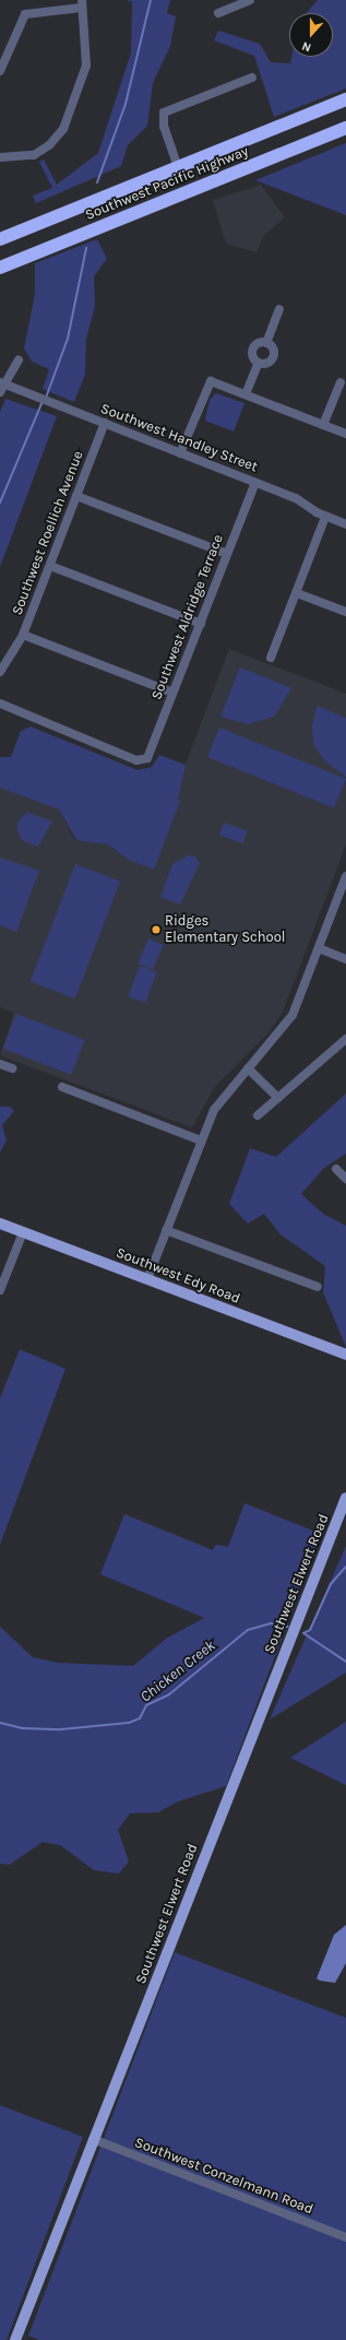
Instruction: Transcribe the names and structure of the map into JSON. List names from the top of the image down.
{
  "streets": {
    "highway": ["Southwest Pacific Highway"],
    "main road": ["Southwest Edy Road", "Southwest Elwert Road"],
    "street": [
      "Southwest Handley Street",
      "Southwest Roellich Avenue",
      "Southwest Aldridge Terrace",
      "Southwest Conzelmann Road"
    ]
  },
  "crossings": [
    ["Southwest Handley Street", "Southwest Roellich Avenue"],
    ["Southwest Handley Street", "Southwest Aldridge Terrace"],
    ["Southwest Elwert Road", "Southwest Conzelmann Road"]
  ],
  "water": ["Chicken Creek"],
  "places": ["Ridges Elementary School"],
  "north": "bottom"
}
